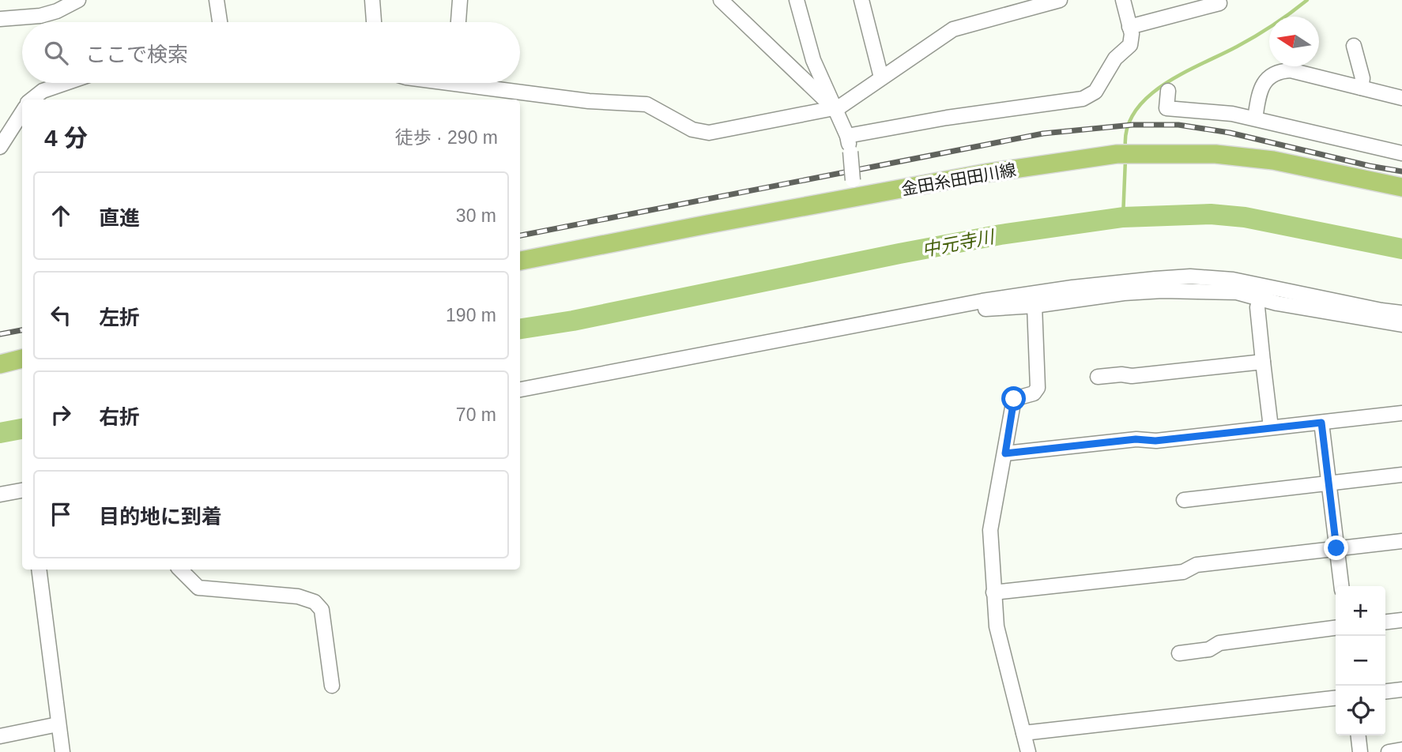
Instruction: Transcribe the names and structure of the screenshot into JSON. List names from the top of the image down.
{
  "streets": {
    "main road": ["金田糸田田川線"]
  },
  "water": ["中元寺川"],
  "north": "left",
  "page": {
    "search": "ここで検索",
    "heading": ["4 分", "徒歩 · 290 m"],
    "list": [
      ["直進", "30 m"],
      ["左折", "190 m"],
      ["右折", "70 m"],
      "目的地に到着"
    ],
    "map_buttons": ["+", "−"]
  }
}
